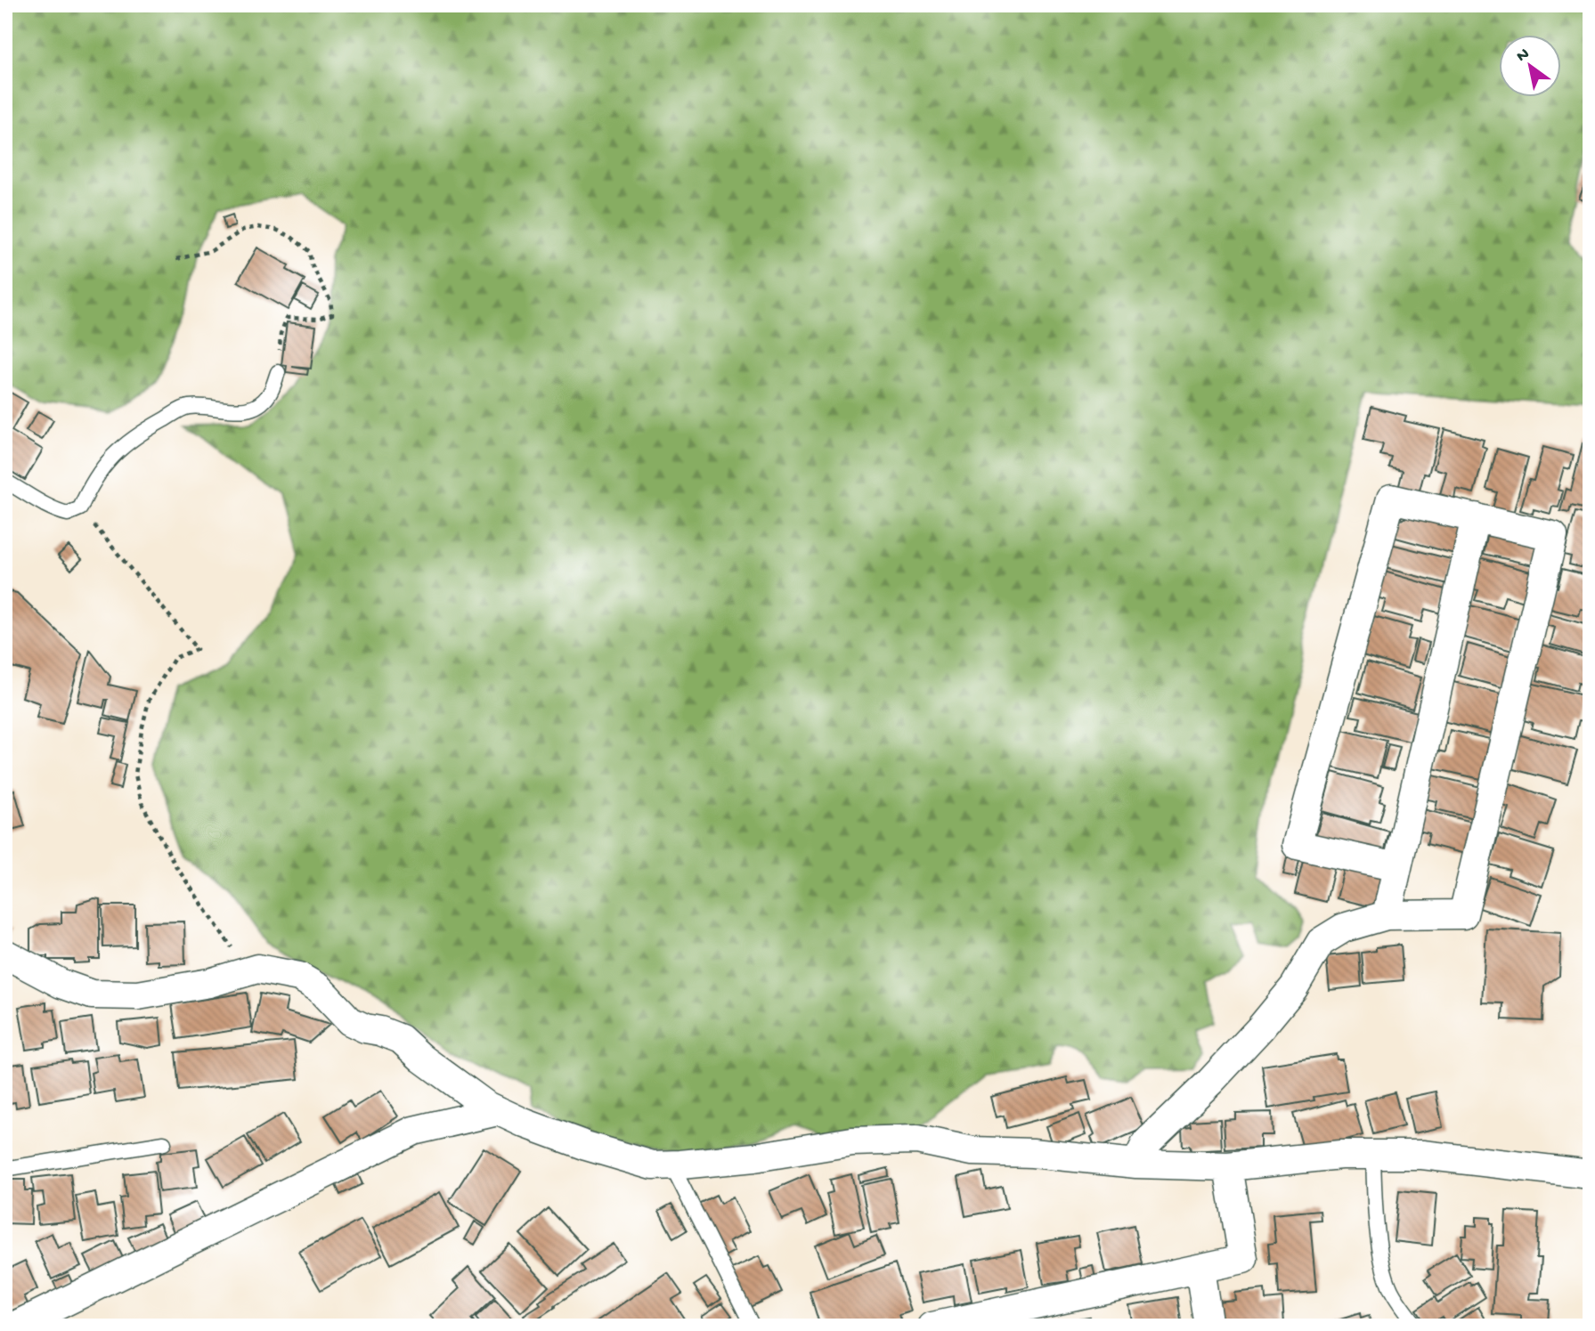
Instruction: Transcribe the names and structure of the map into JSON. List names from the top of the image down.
{
  "north": "top left"
}
